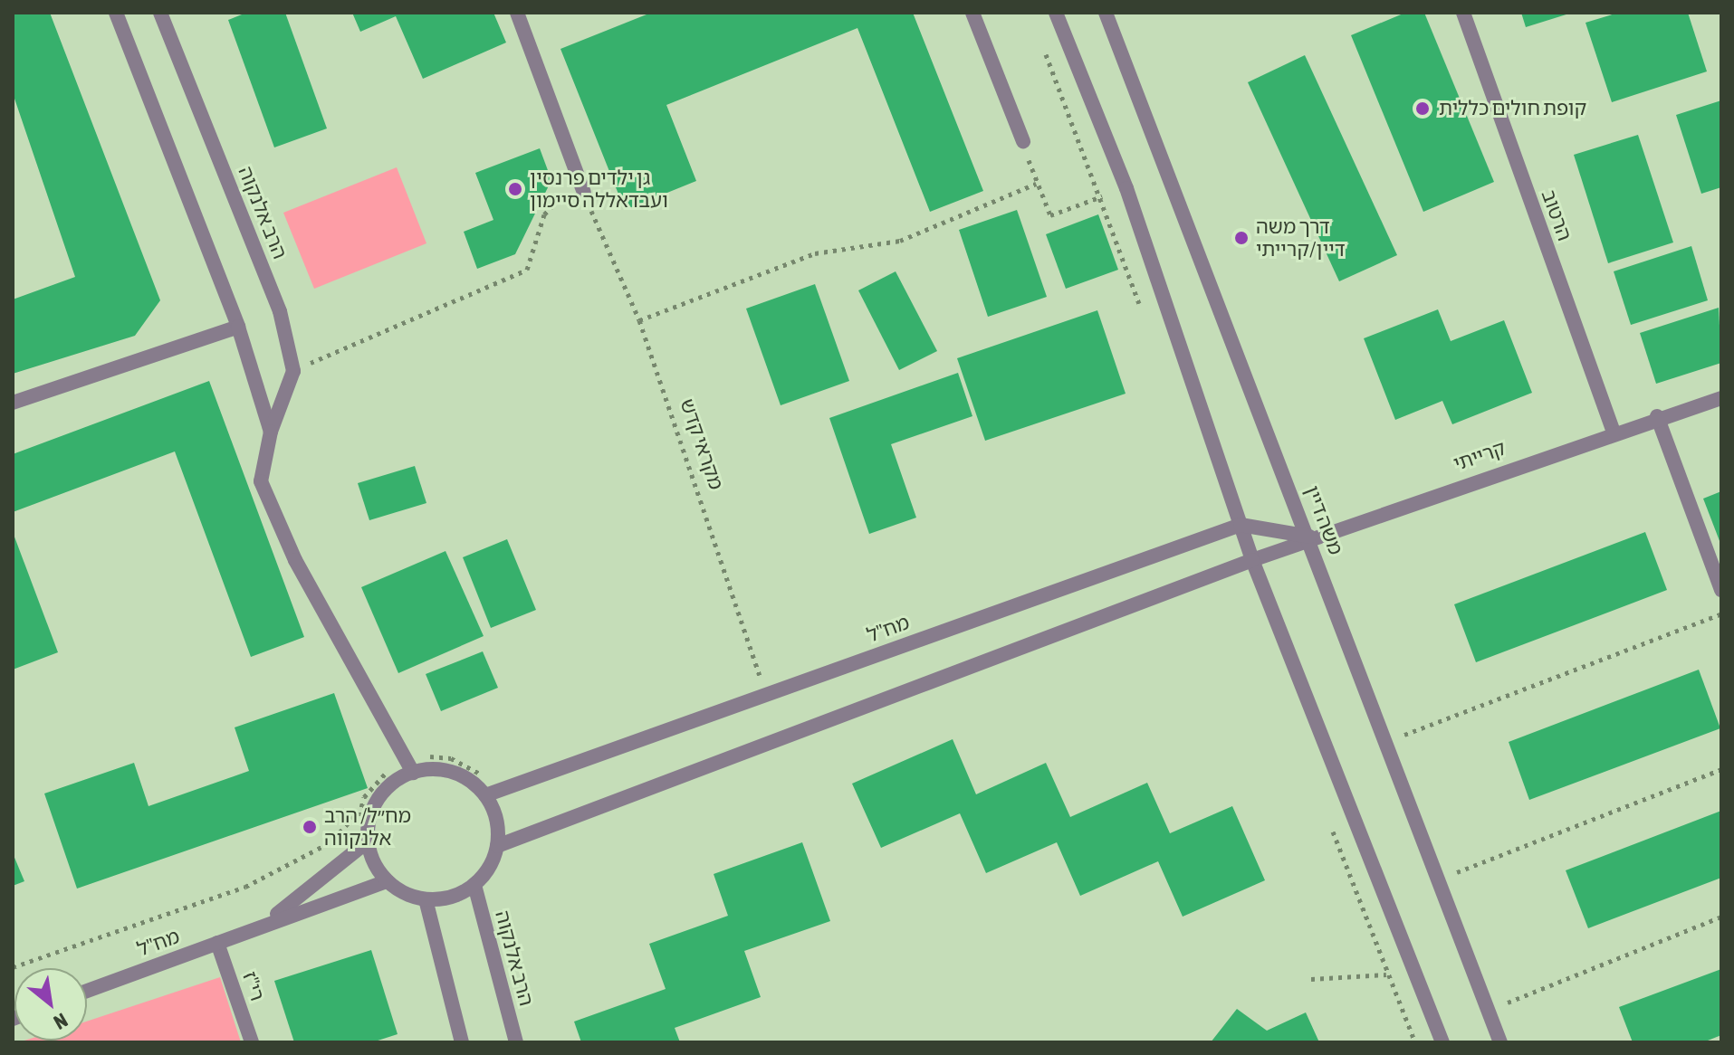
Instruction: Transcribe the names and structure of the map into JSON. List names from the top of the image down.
{
  "streets": {
    "street": [
      "הרב אלנקוה",
      "הרטוב",
      "קרייתי",
      "משה דיין",
      "מח\"ל",
      "רי\"ז"
    ],
    "path": ["מקראי קדש"]
  },
  "crossings": [
    ["הרב אלנקוה", "מח\"ל"],
    ["הרטוב", "קרייתי"],
    ["מקראי קדש", "מח\"ל"],
    ["קרייתי", "משה דיין"],
    ["קרייתי", "מח\"ל"],
    ["משה דיין", "מח\"ל"],
    ["מח\"ל", "רי\"ז"]
  ],
  "places": [
    "קופת חולים כללית",
    "גן ילדים פרנסין ועבדאללה סיימון",
    "דרך משה דיין/קרייתי",
    "מח״ל/ הרב אלנקווה"
  ],
  "north": "bottom right"
}
